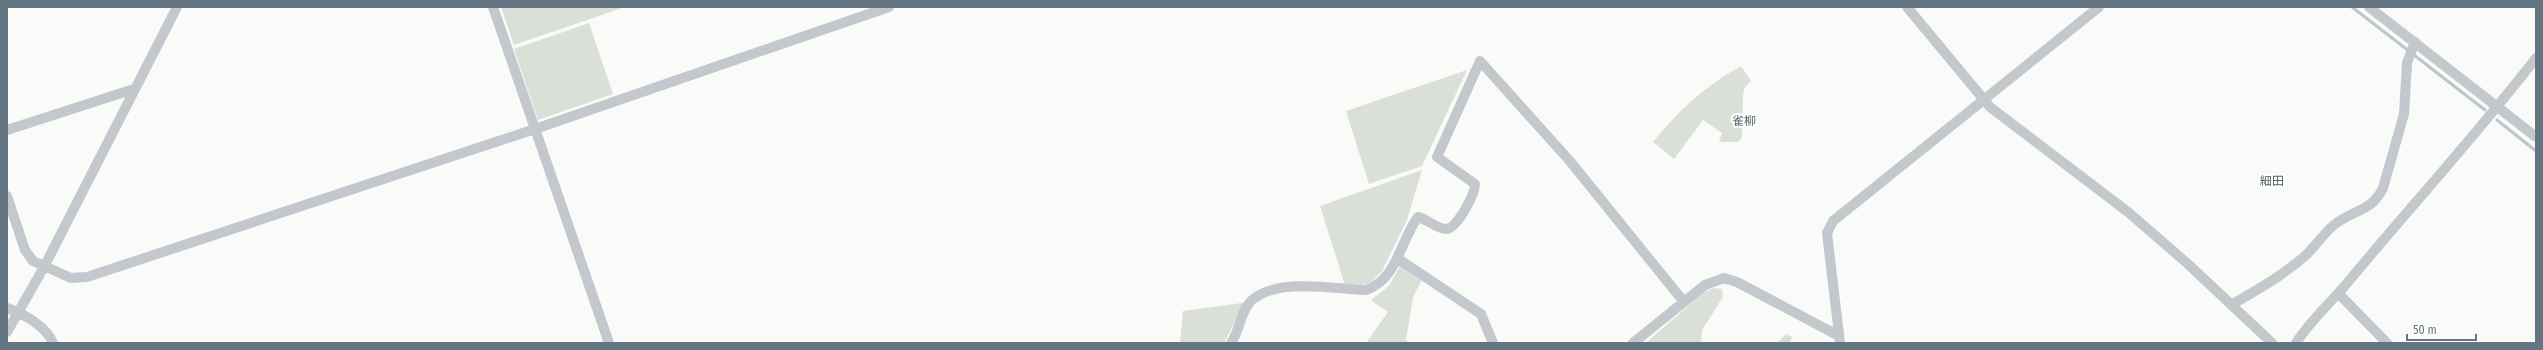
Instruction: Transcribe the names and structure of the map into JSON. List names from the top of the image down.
{
  "districts": ["雀柳", "細田"],
  "scale_bar": "50 m"
}
